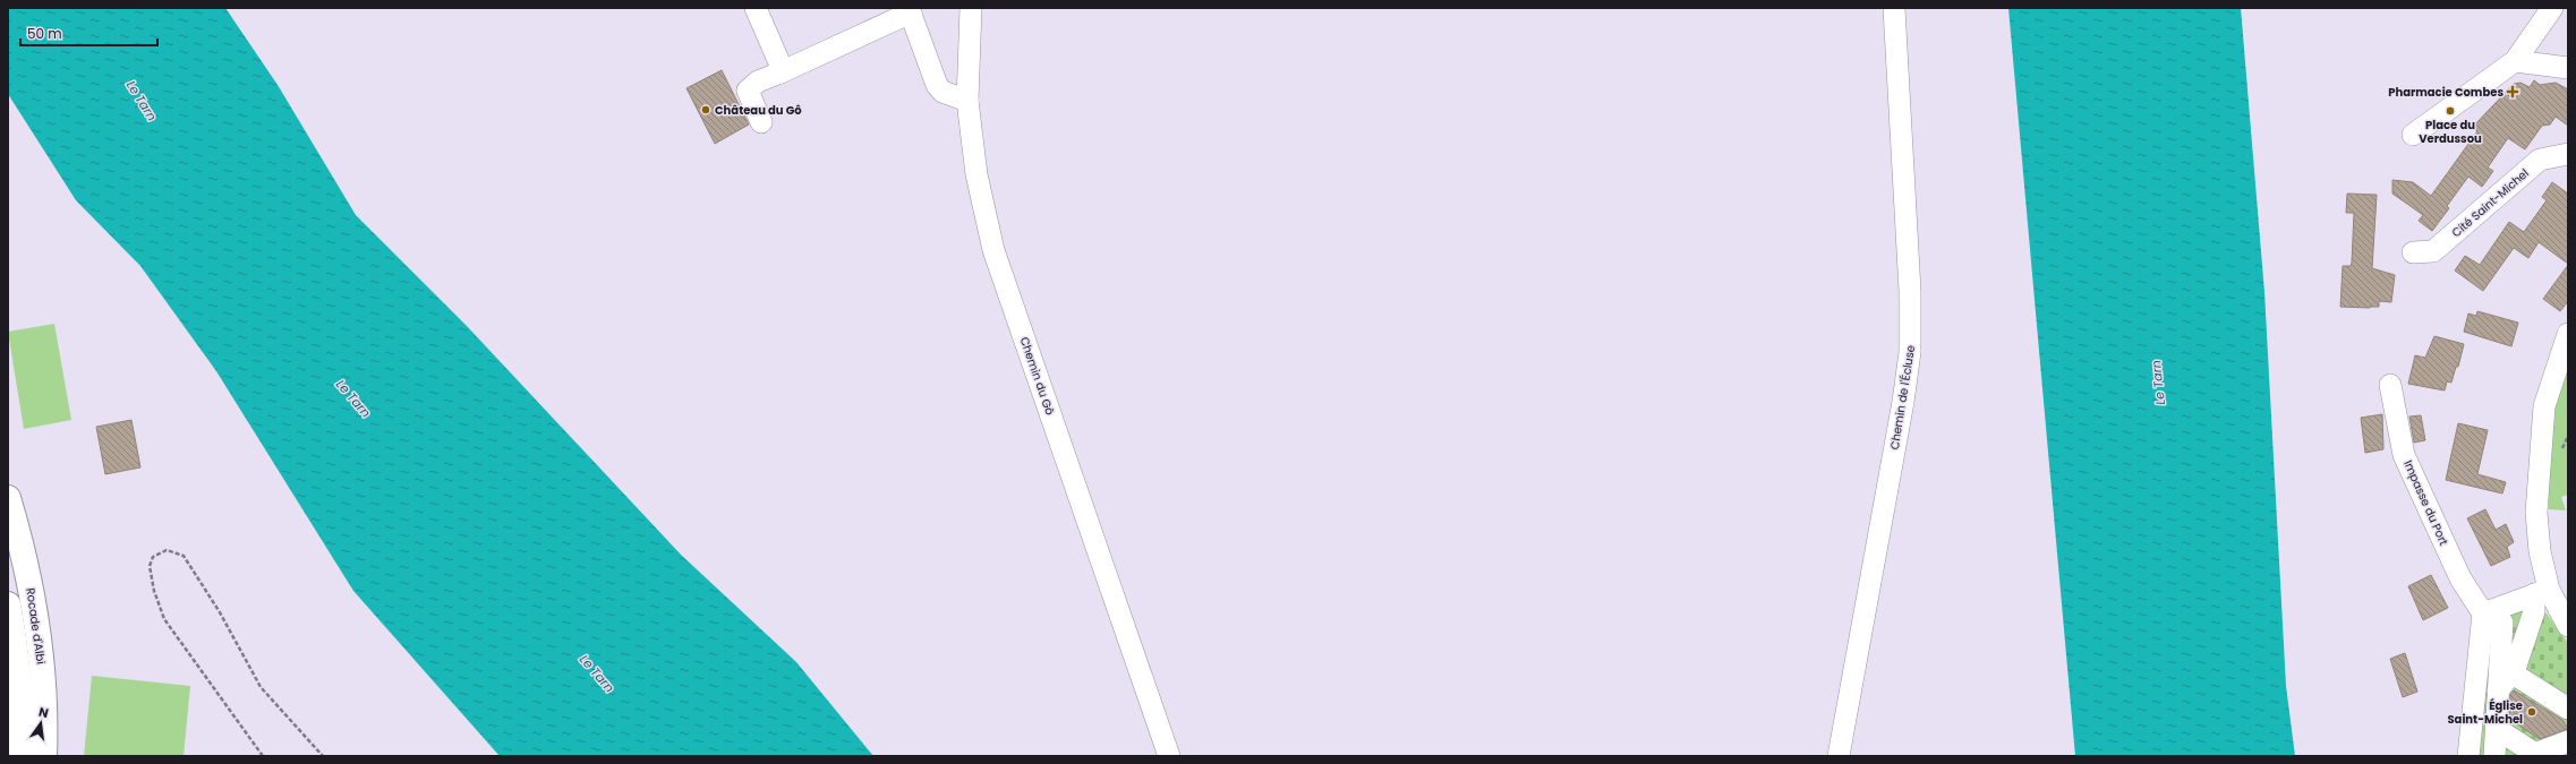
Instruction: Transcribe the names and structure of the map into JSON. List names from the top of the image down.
{
  "streets": {
    "highway": ["Rocade d'Albi"],
    "street": [
      "Cité Saint-Michel",
      "Chemin du Gô",
      "Chemin de l'Écluse",
      "Impasse du Port"
    ]
  },
  "water": ["Le Tarn"],
  "places": {
    "health": ["Pharmacie Combes"],
    "other": ["Château du Gô", "Place du Verdussou", "Église Saint-Michel"]
  },
  "scale_bar": "50 m",
  "north": "top"
}
